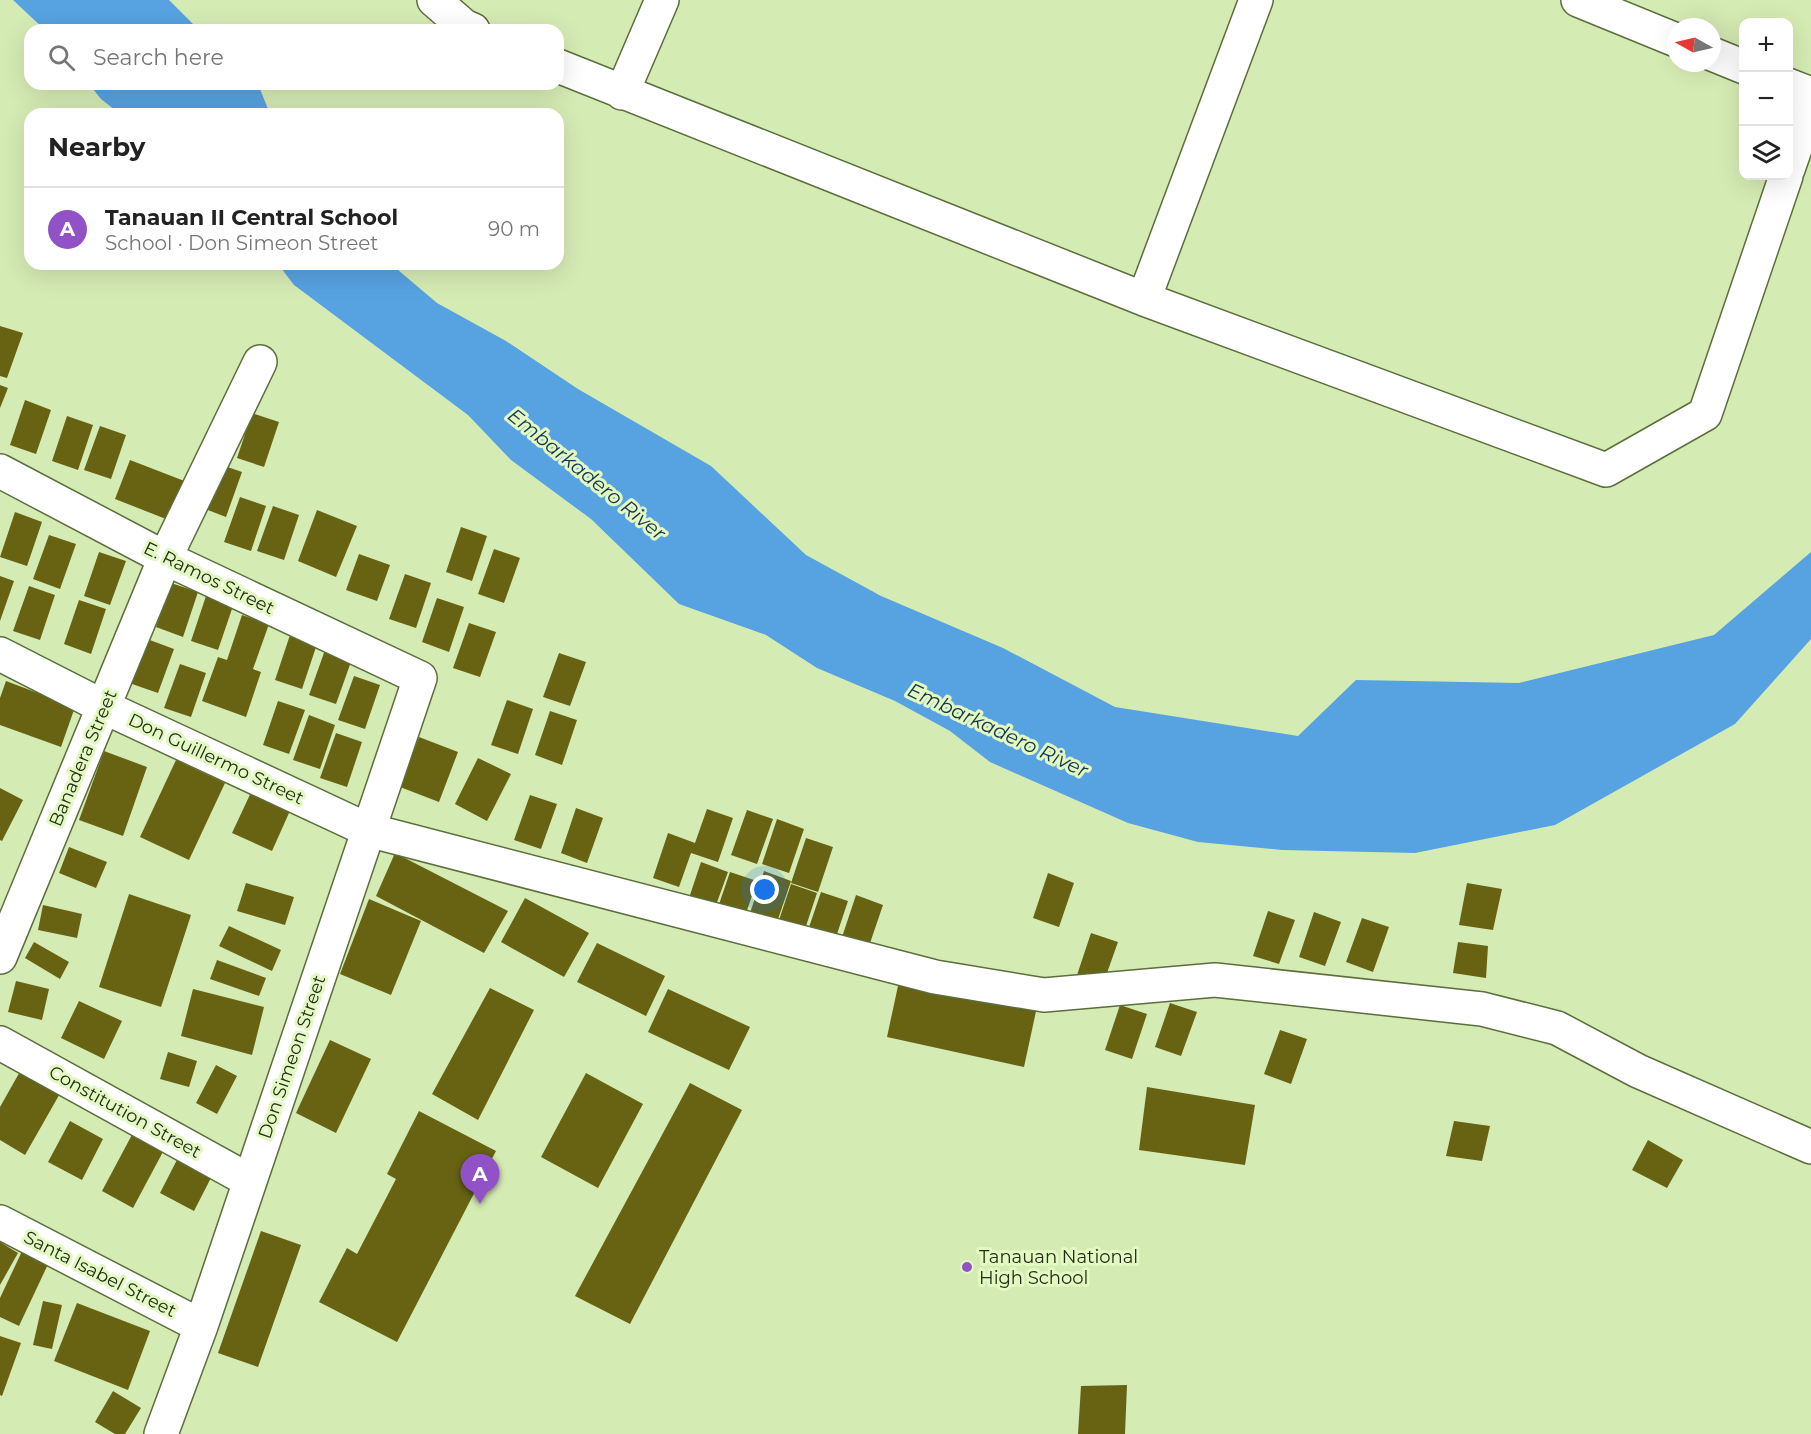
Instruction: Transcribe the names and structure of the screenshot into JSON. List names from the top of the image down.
{
  "streets": {
    "street": [
      "E. Ramos Street",
      "Banadera Street",
      "Don Guillermo Street",
      "Don Simeon Street",
      "Constitution Street",
      "Santa Isabel Street"
    ]
  },
  "crossings": [
    ["E. Ramos Street", "Banadera Street"],
    ["E. Ramos Street", "Don Simeon Street"],
    ["Banadera Street", "Don Guillermo Street"],
    ["Don Guillermo Street", "Don Simeon Street"],
    ["Don Simeon Street", "Constitution Street"],
    ["Don Simeon Street", "Santa Isabel Street"]
  ],
  "water": ["Embarkadero River"],
  "places": ["Tanauan National High School"],
  "north": "left",
  "page": {
    "map_buttons": ["+", "−"],
    "search": "Search here",
    "heading": "Nearby",
    "list": [
      {
        "mark": "A",
        "name": "Tanauan II Central School",
        "note": "School · Don Simeon Street",
        "value": "90 m"
      }
    ],
    "pins": "A"
  }
}
